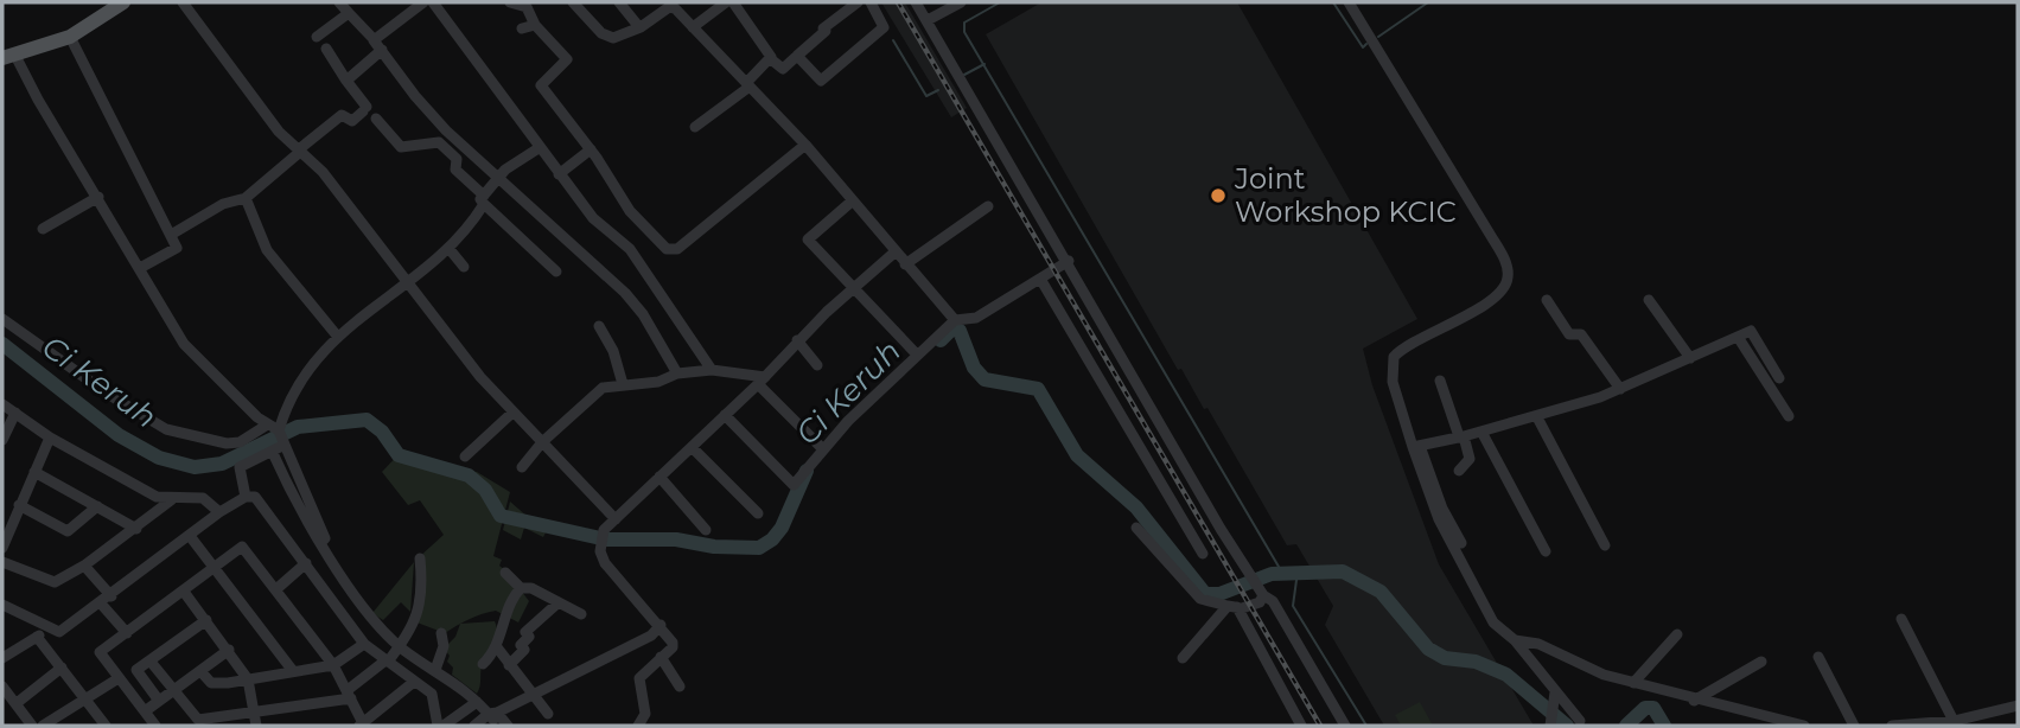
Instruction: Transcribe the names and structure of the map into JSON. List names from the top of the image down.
{
  "water": ["Ci Keruh"],
  "places": ["Joint Workshop KCIC"]
}
